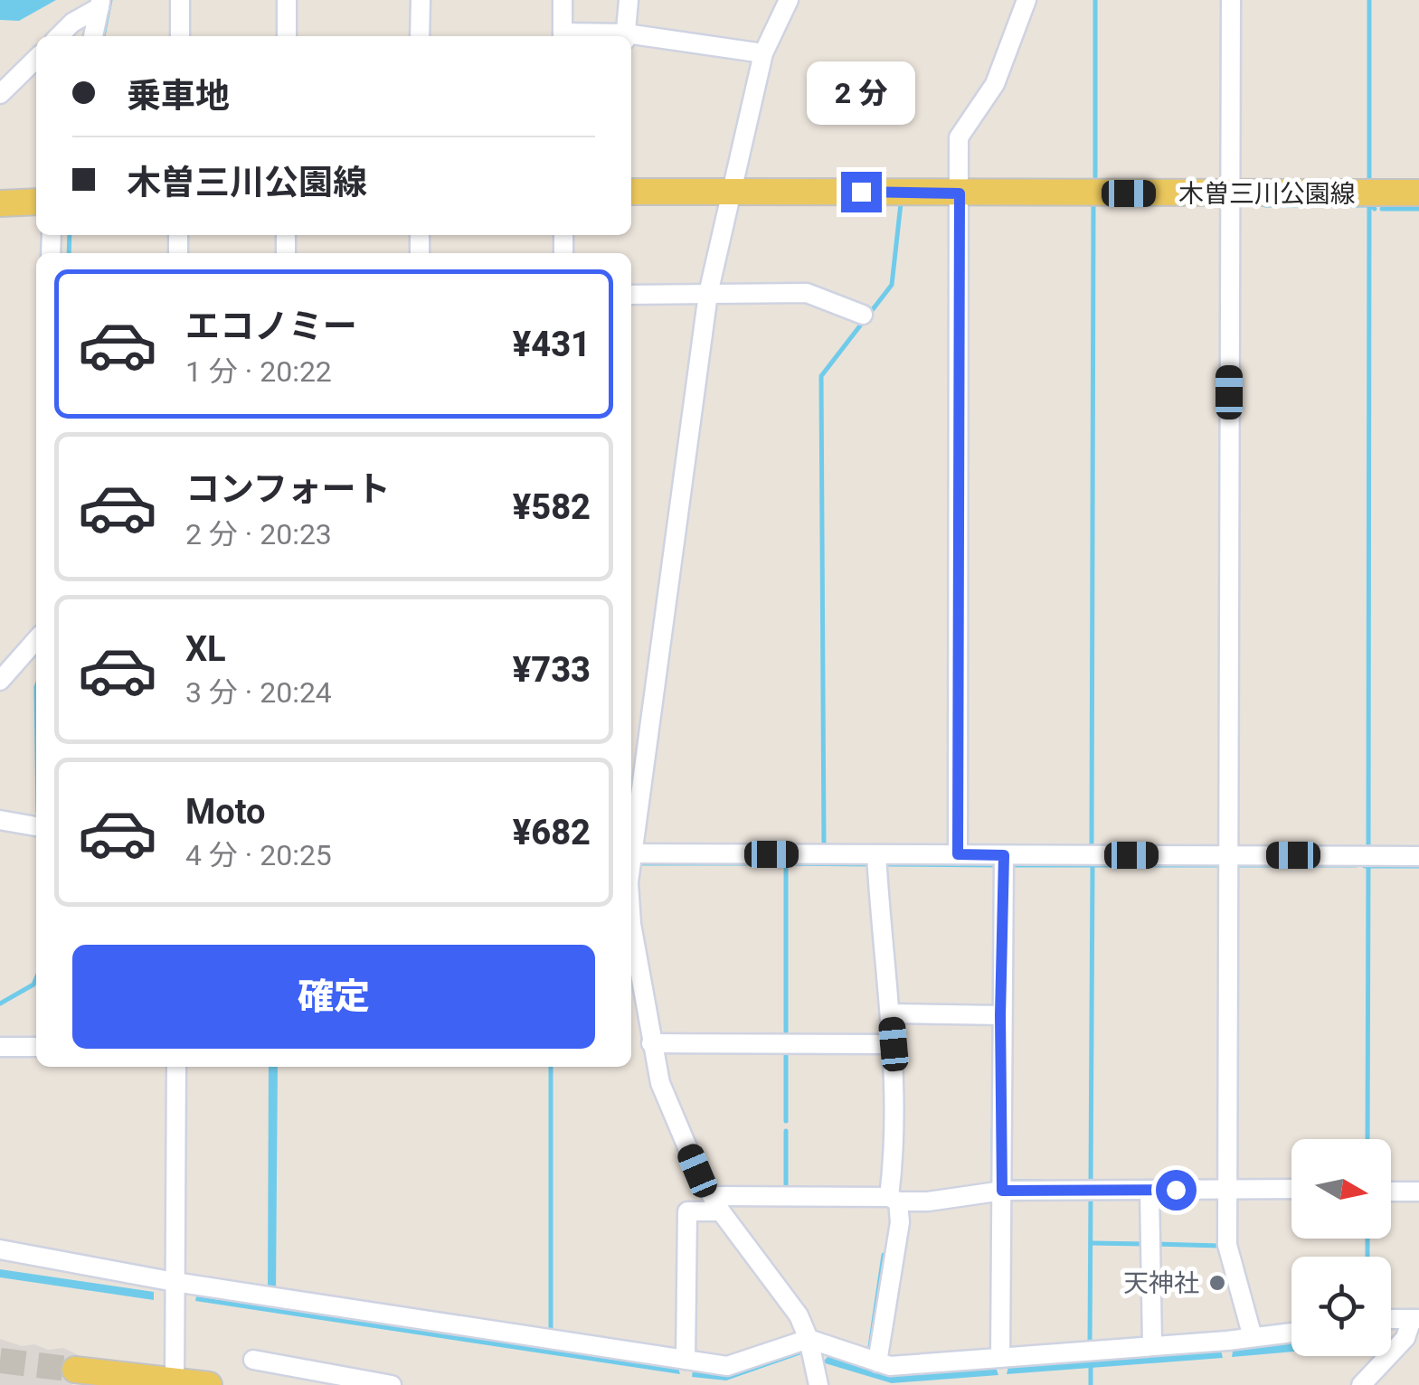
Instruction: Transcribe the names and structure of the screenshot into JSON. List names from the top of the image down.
{
  "streets": {
    "main road": ["木曽三川公園線"]
  },
  "places": ["天神社"],
  "north": "right",
  "page": {
    "banner": ["乗車地", "木曽三川公園線"],
    "bubble": "2 分",
    "list": [
      {
        "name": "エコノミー",
        "note": "1 分 · 20:22",
        "value": "¥431"
      },
      {
        "name": "コンフォート",
        "note": "2 分 · 20:23",
        "value": "¥582"
      },
      {
        "name": "XL",
        "note": "3 分 · 20:24",
        "value": "¥733"
      },
      {
        "name": "Moto",
        "note": "4 分 · 20:25",
        "value": "¥682"
      }
    ],
    "buttons": "確定"
  }
}
